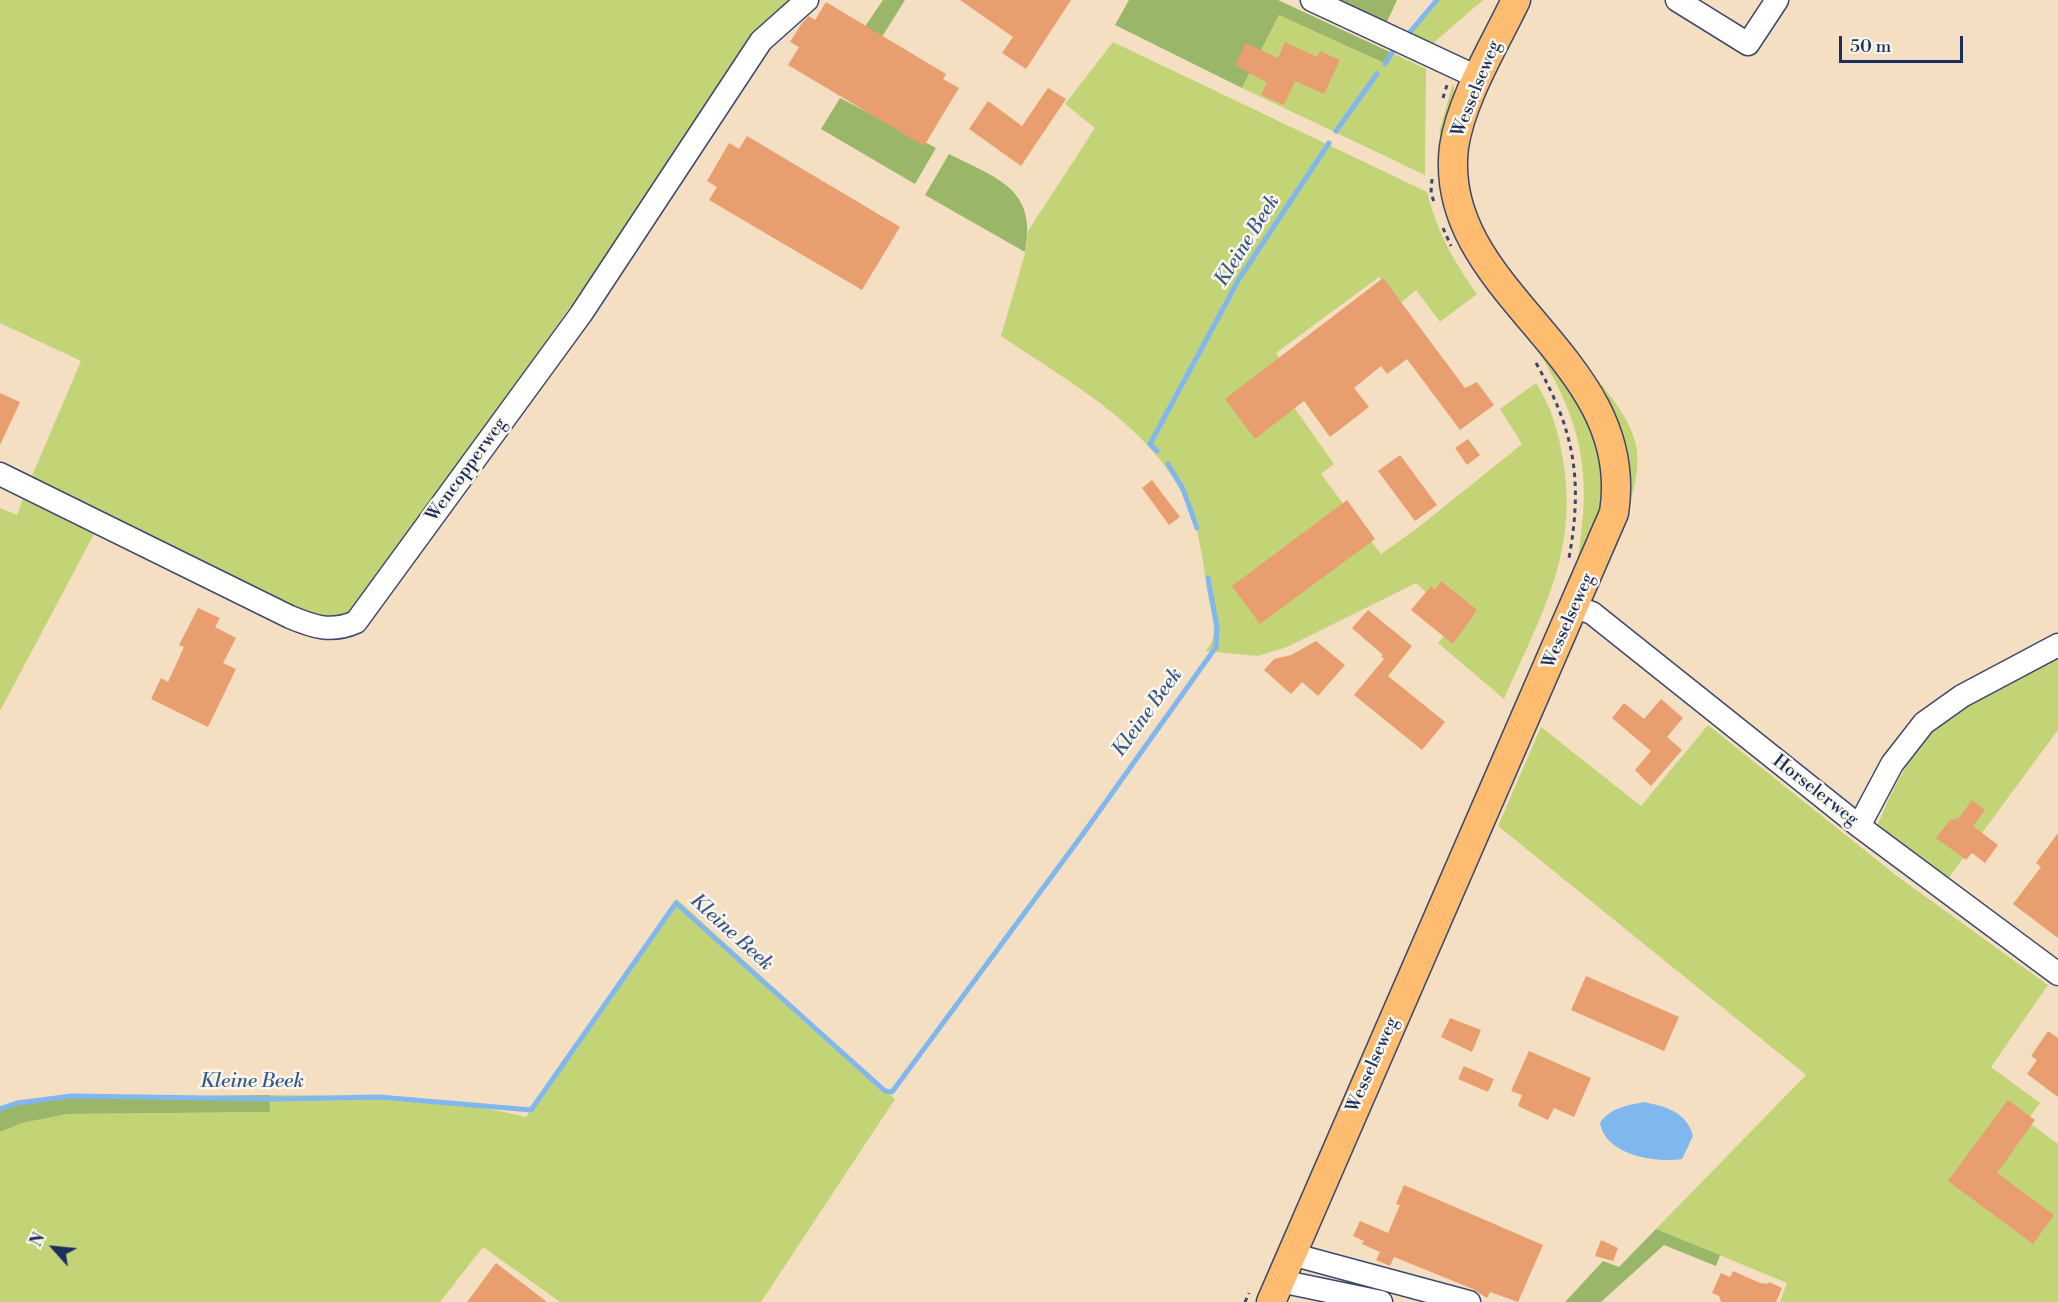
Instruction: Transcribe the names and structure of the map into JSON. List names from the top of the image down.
{
  "streets": {
    "main road": ["Wesselseweg"],
    "street": ["Wencopperweg", "Horselerweg"]
  },
  "crossings": [
    ["Wesselseweg", "Horselerweg"]
  ],
  "water": ["Kleine Beek"],
  "scale_bar": "50 m",
  "north": "top left"
}
